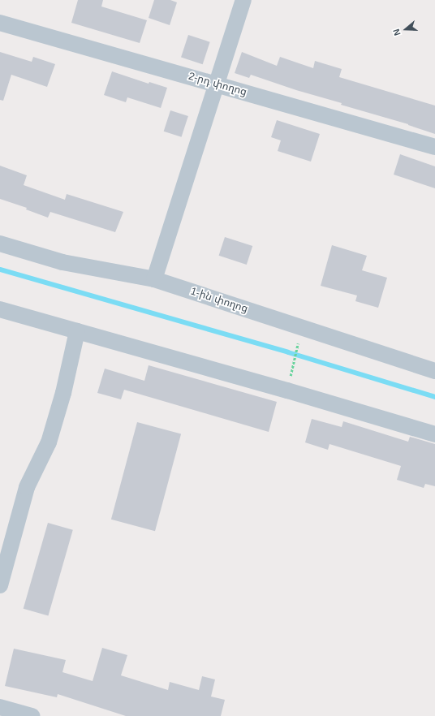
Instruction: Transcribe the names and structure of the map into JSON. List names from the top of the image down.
{
  "streets": {
    "street": ["2-րդ փողոց", "1-ին փողոց"]
  },
  "north": "left"
}
